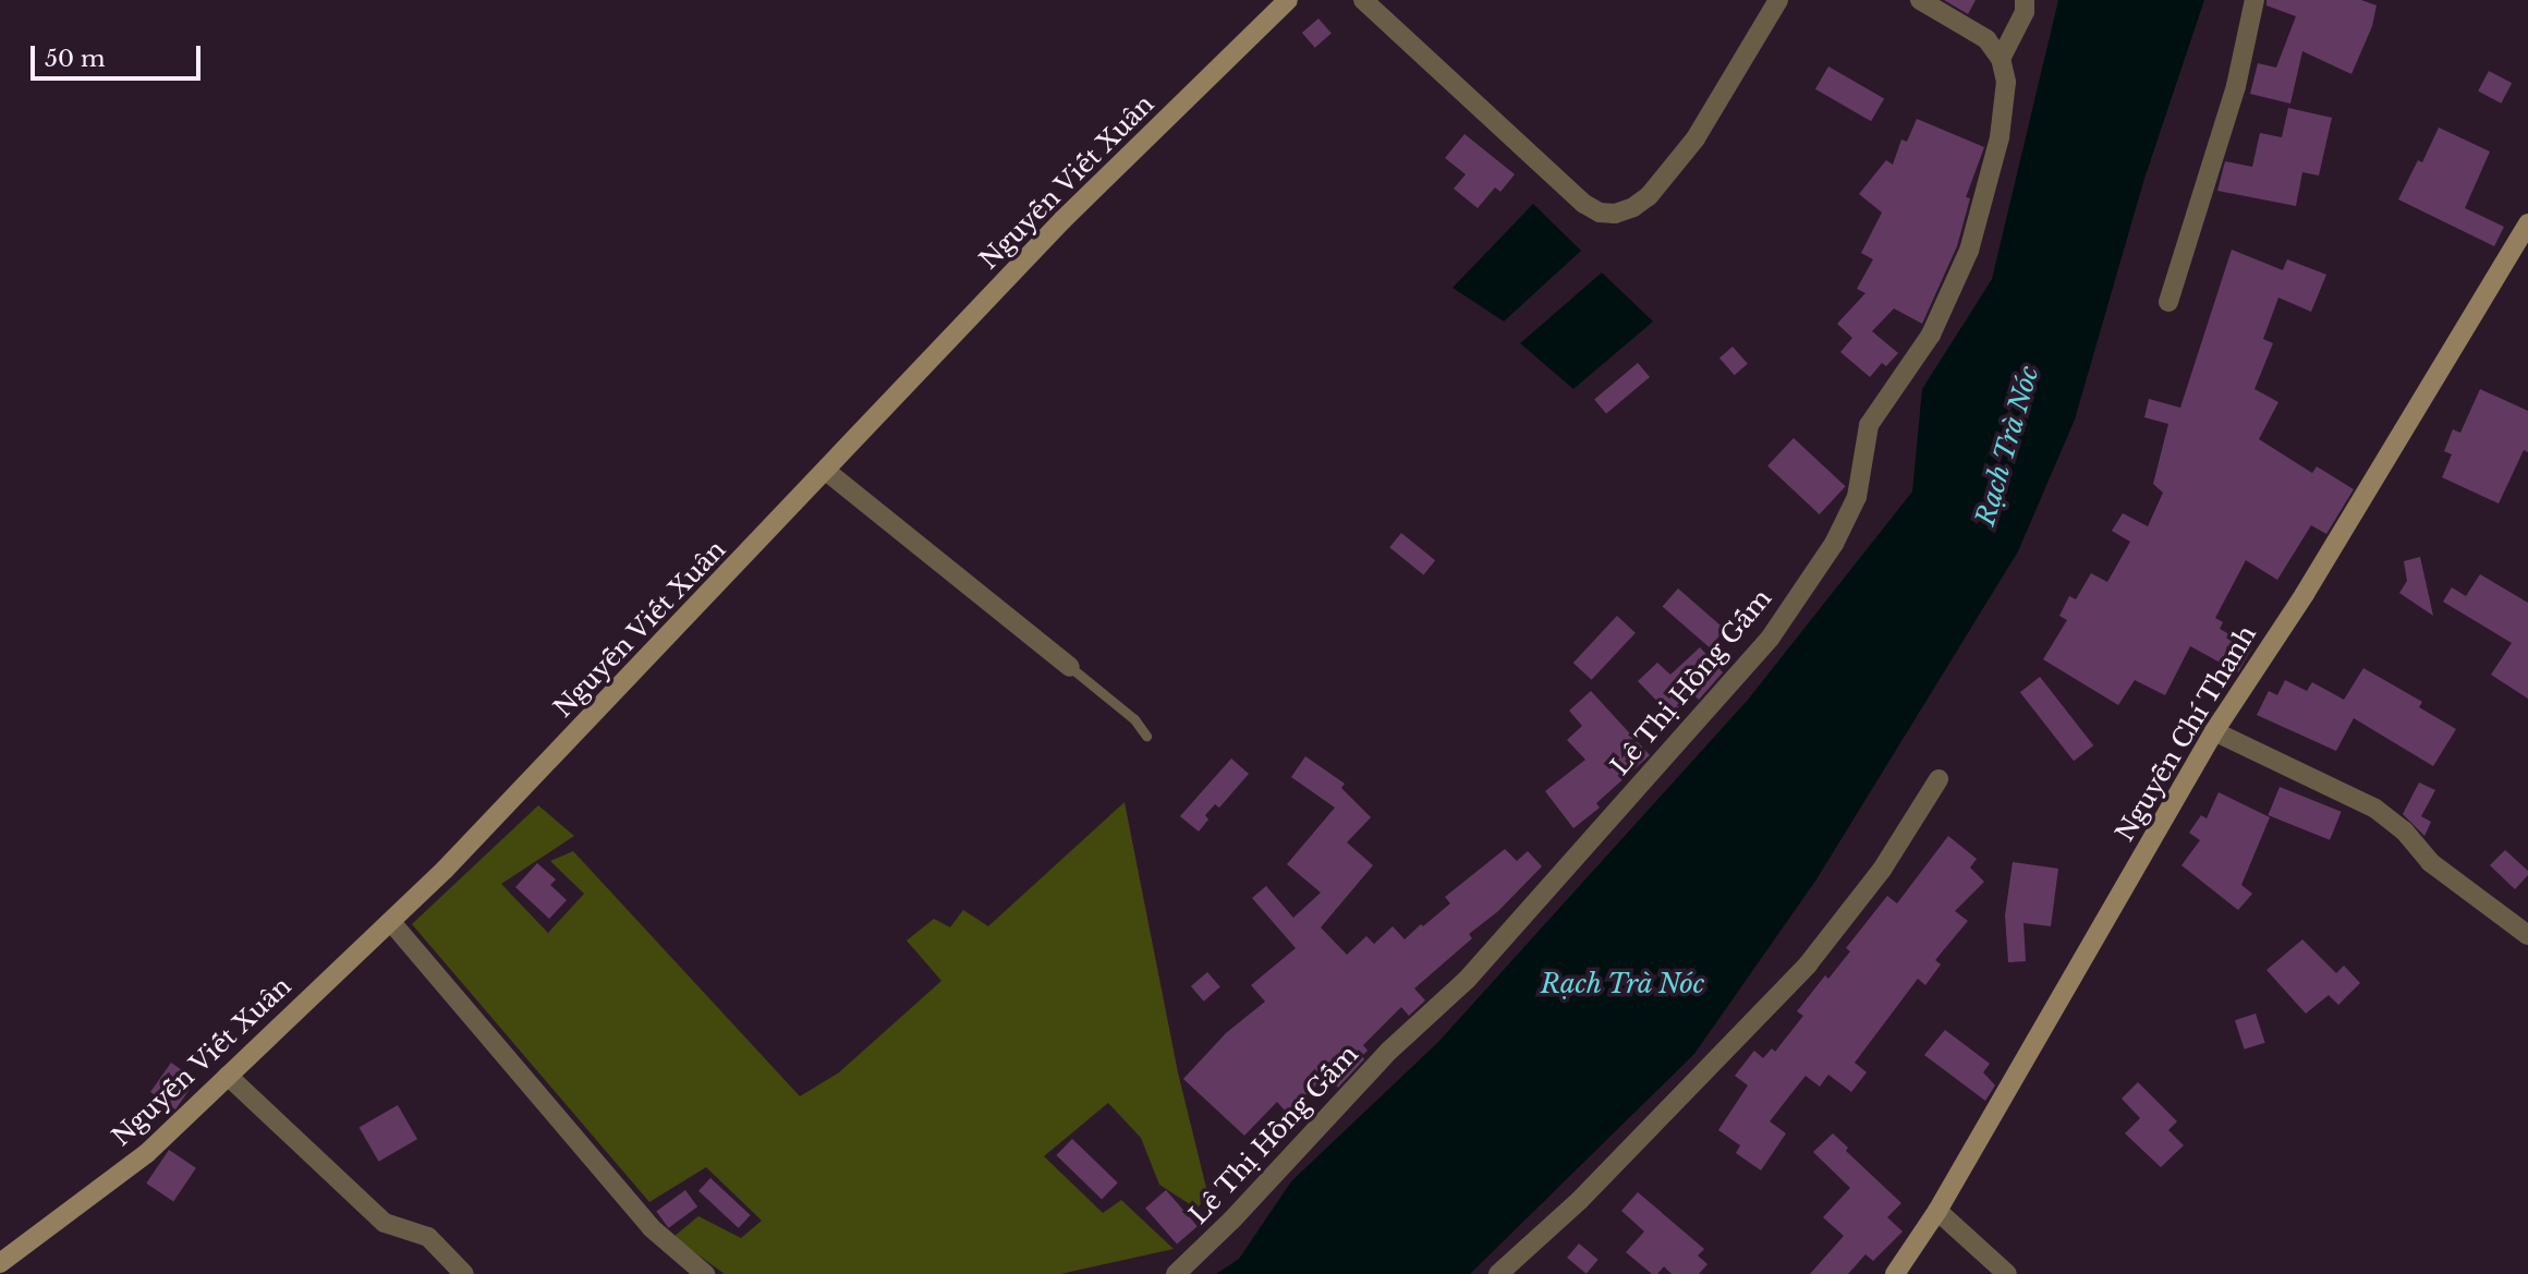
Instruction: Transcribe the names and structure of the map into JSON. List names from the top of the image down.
{
  "streets": {
    "street": ["Nguyễn Viết Xuân", "Lê Thị Hồng Gấm", "Nguyễn Chí Thanh"]
  },
  "water": ["Rạch Trà Nóc"],
  "scale_bar": "50 m"
}
